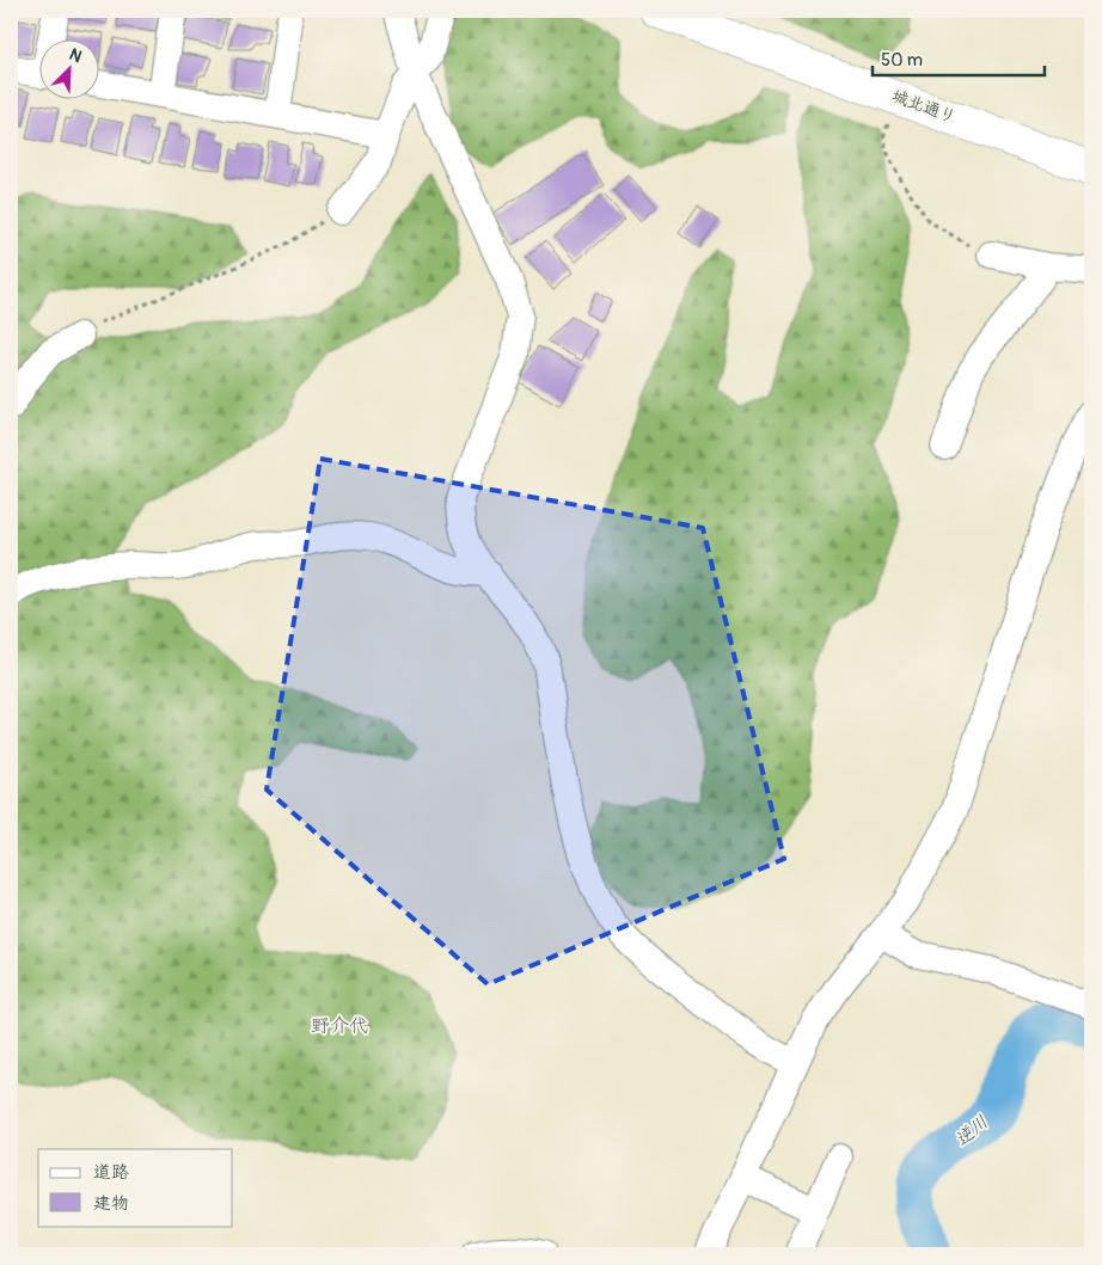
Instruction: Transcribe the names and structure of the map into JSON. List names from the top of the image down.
{
  "streets": {
    "street": ["城北通り"]
  },
  "districts": ["野介代"],
  "water": ["逆川"],
  "legend": ["道路", "建物"],
  "scale_bar": "50 m",
  "north": "top right"
}
